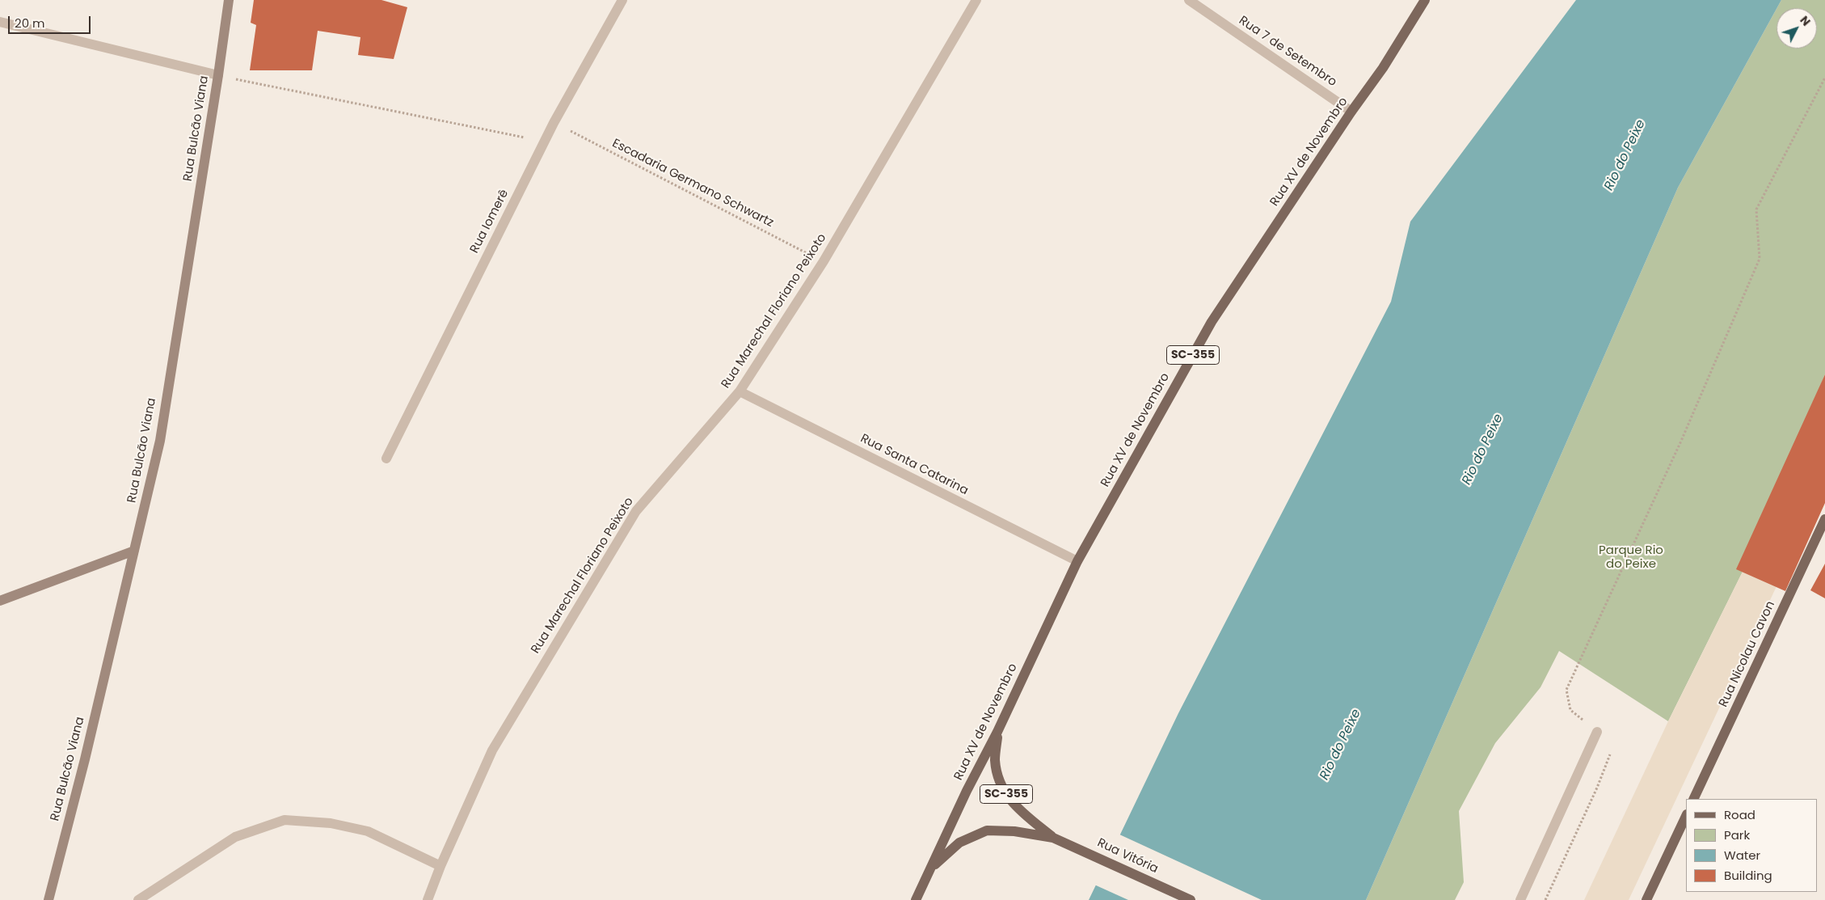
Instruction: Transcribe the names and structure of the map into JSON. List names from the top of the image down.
{
  "streets": {
    "main road": [
      "Rua XV de Novembro",
      "SC-355",
      "Rua Nicolau Cavon",
      "Rua Vitória"
    ],
    "street": [
      "Rua 7 de Setembro",
      "Rua Bulcão Viana",
      "Rua Iomerê",
      "Rua Marechal Floriano Peixoto",
      "Rua Santa Catarina"
    ],
    "path": ["Escadaria Germano Schwartz"]
  },
  "crossings": [
    ["Rua 7 de Setembro", "Rua XV de Novembro"],
    ["Rua XV de Novembro", "Rua Santa Catarina"],
    ["Rua XV de Novembro", "Rua Vitória"],
    ["Escadaria Germano Schwartz", "Rua Iomerê"],
    ["Escadaria Germano Schwartz", "Rua Marechal Floriano Peixoto"],
    ["Rua Marechal Floriano Peixoto", "Rua Santa Catarina"]
  ],
  "water": ["Rio do Peixe"],
  "parks": ["Parque Rio do Peixe"],
  "legend": [
    "Road",
    "Park",
    "Water",
    "Building"
  ],
  "scale_bar": "20 m",
  "north": "top right"
}
